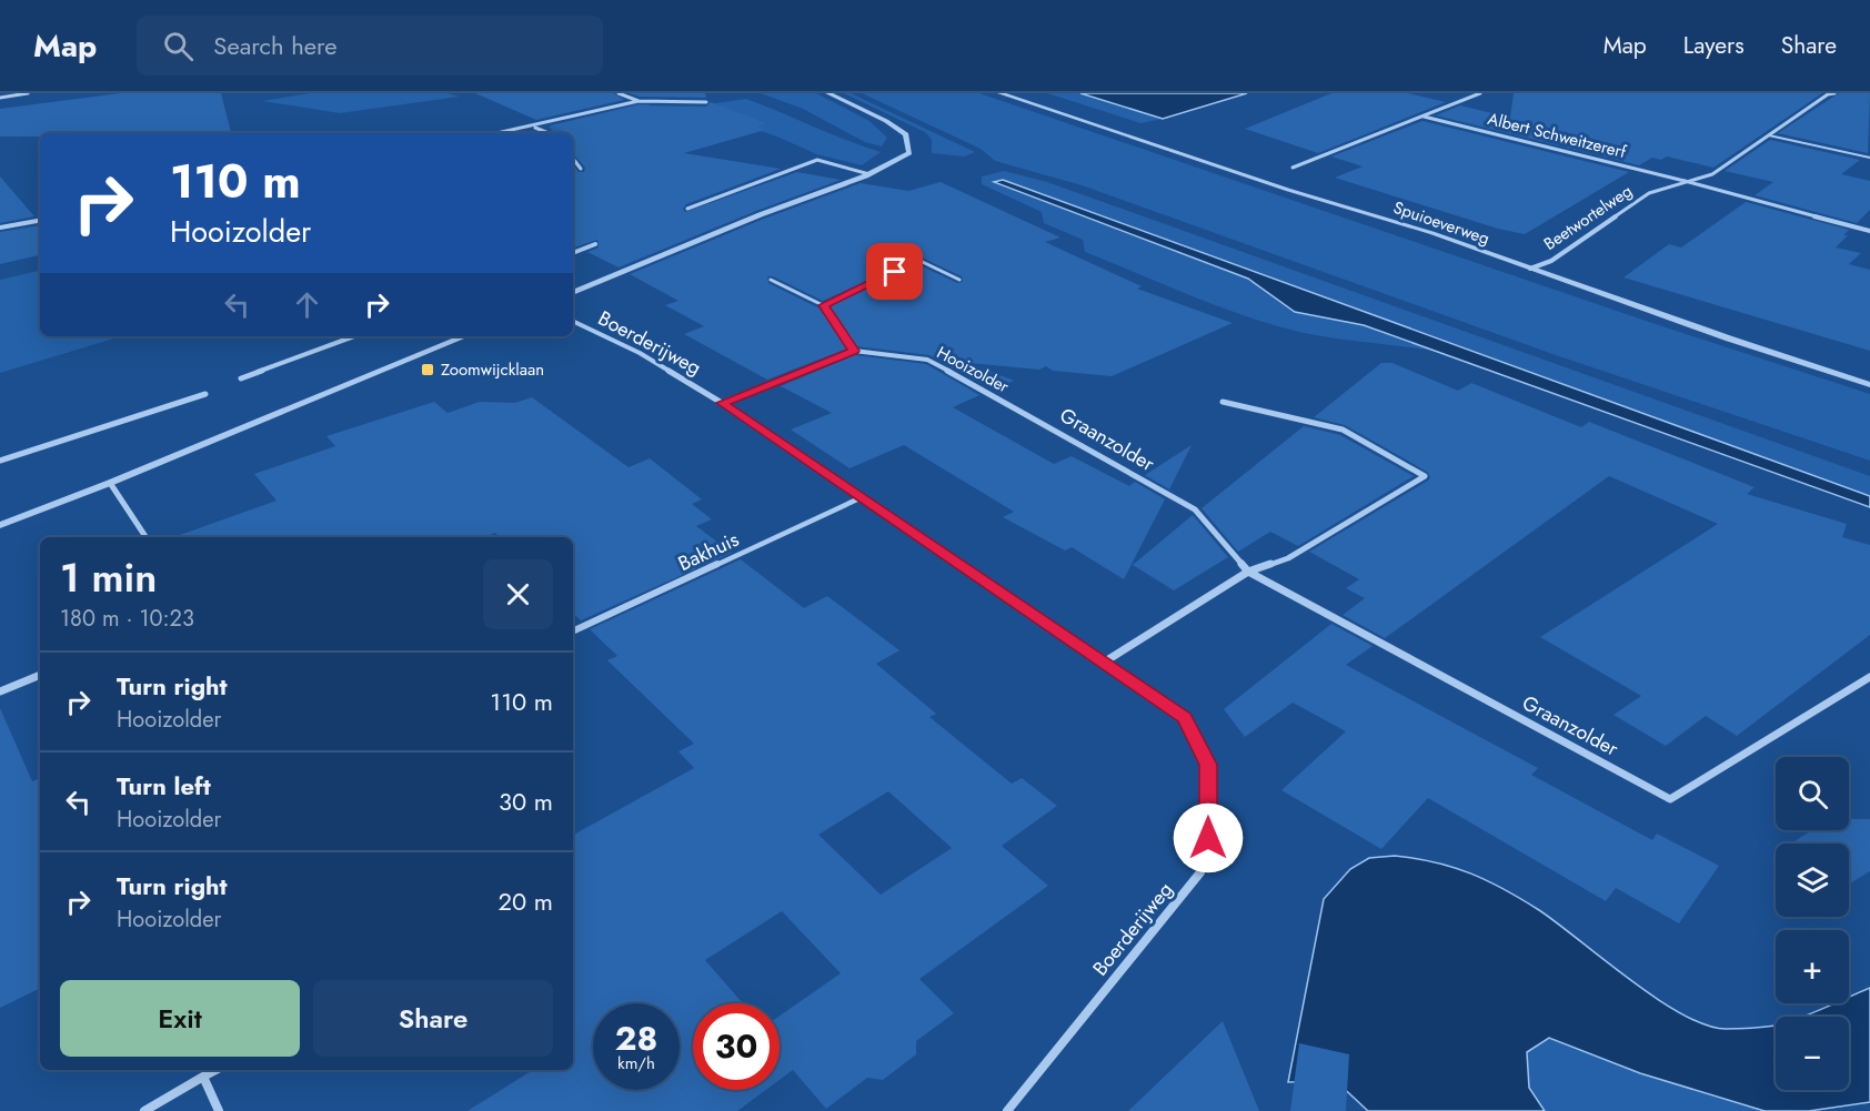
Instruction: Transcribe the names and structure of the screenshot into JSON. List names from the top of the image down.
{
  "streets": {
    "street": [
      "Albert Schweitzererf",
      "Beetwortelweg",
      "Spuioeverweg",
      "Boerderijweg",
      "Hooizolder",
      "Graanzolder",
      "Bakhuis"
    ]
  },
  "crossings": [
    ["Albert Schweitzererf", "Beetwortelweg"],
    ["Beetwortelweg", "Spuioeverweg"],
    ["Boerderijweg", "Hooizolder"],
    ["Boerderijweg", "Bakhuis"],
    ["Hooizolder", "Graanzolder"]
  ],
  "places": {
    "transit": ["Zoomwijcklaan"]
  },
  "page": {
    "header": "Map",
    "search": "Search here",
    "nav": ["Map", "Layers", "Share"],
    "turn": ["110 m", "Hooizolder"],
    "heading": ["1 min", "180 m · 10:23"],
    "list": [
      {
        "name": "Turn right",
        "note": "Hooizolder",
        "value": "110 m"
      },
      {
        "name": "Turn left",
        "note": "Hooizolder",
        "value": "30 m"
      },
      {
        "name": "Turn right",
        "note": "Hooizolder",
        "value": "20 m"
      }
    ],
    "map_buttons": ["+", "−"],
    "buttons": ["Exit", "Share"],
    "speed": "28 km/h",
    "limit": "30"
  }
}
